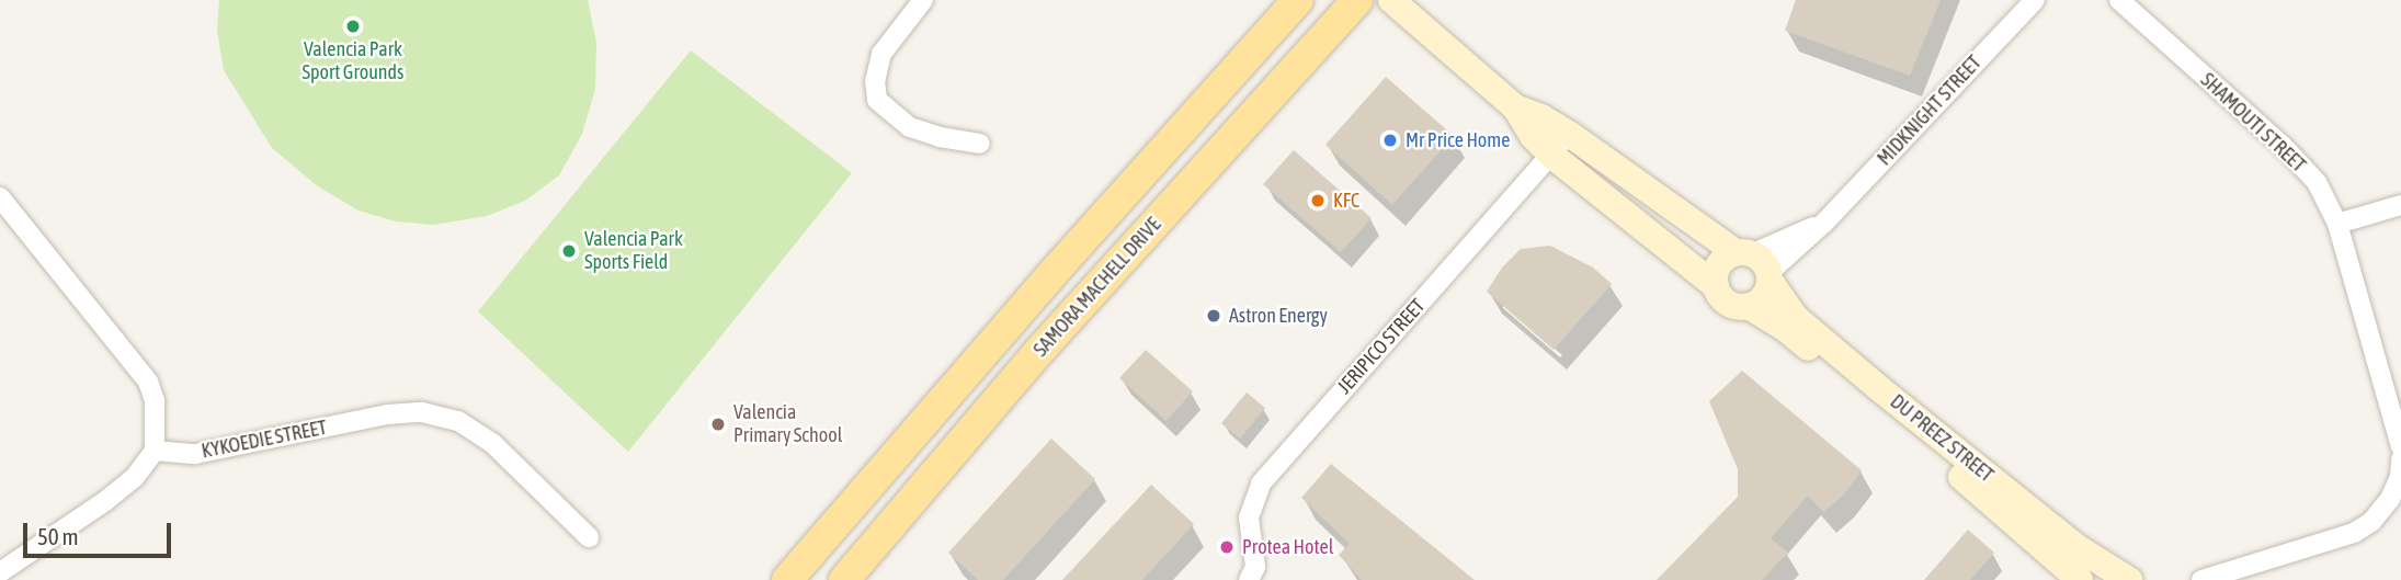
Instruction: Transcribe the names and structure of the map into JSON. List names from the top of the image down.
{
  "streets": {
    "main road": ["SAMORA MACHELL DRIVE"],
    "street": [
      "MIDKNIGHT STREET",
      "SHAMOUTI STREET",
      "JERIPICO STREET",
      "DU PREEZ STREET",
      "KYKOEDIE STREET"
    ]
  },
  "crossings": [
    ["MIDKNIGHT STREET", "DU PREEZ STREET"],
    ["JERIPICO STREET", "DU PREEZ STREET"]
  ],
  "places": [
    "Valencia Park Sport Grounds",
    "Mr Price Home",
    "KFC",
    "Valencia Park Sports Field",
    "Astron Energy",
    "Valencia Primary School",
    "Protea Hotel"
  ],
  "scale_bar": "50 m"
}
